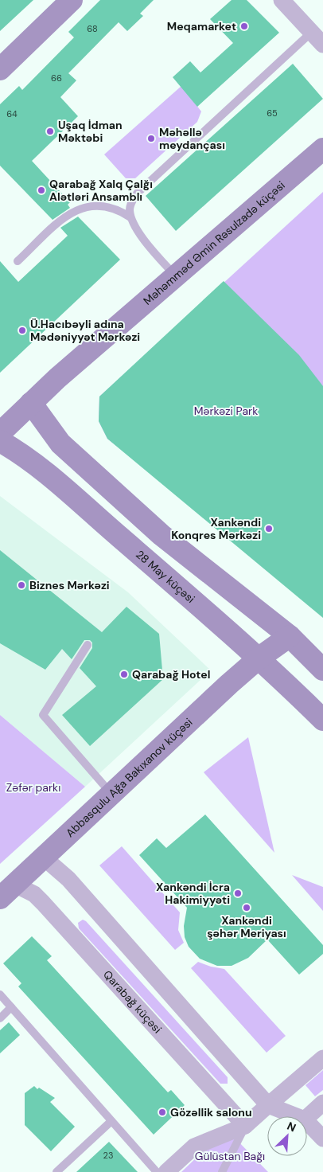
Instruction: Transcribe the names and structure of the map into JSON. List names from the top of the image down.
{
  "streets": {
    "main road": ["Məhəmməd Əmin Rəsulzadə küçəsi", "28 May küçəsi", "Abbasqulu Ağa Bakıxanov küçəsi"],
    "street": ["Qarabağ küçəsi"]
  },
  "crossings": [
    ["28 May küçəsi", "Abbasqulu Ağa Bakıxanov küçəsi"],
    ["Abbasqulu Ağa Bakıxanov küçəsi", "Qarabağ küçəsi"]
  ],
  "parks": ["Mərkəzi Park", "Zəfər parkı", "Gülüstan Bağı"],
  "places": [
    "Meqamarket",
    "Uşaq İdman Məktəbi",
    "Məhəllə meydançası",
    "Qarabağ Xalq Çalğı Alətləri Ansamblı",
    "Ü.Hacıbəyli adına Mədəniyyət Mərkəzi",
    "Xankəndi Konqres Mərkəzi",
    "Biznes Mərkəzi",
    "Qarabağ Hotel",
    "Xankəndi İcra Hakimiyyəti",
    "Xankəndi şəhər Meriyası",
    "Gözəllik salonu"
  ],
  "house_numbers": [
    "68",
    "66",
    "65",
    "64",
    "23"
  ],
  "north": "top right"
}
